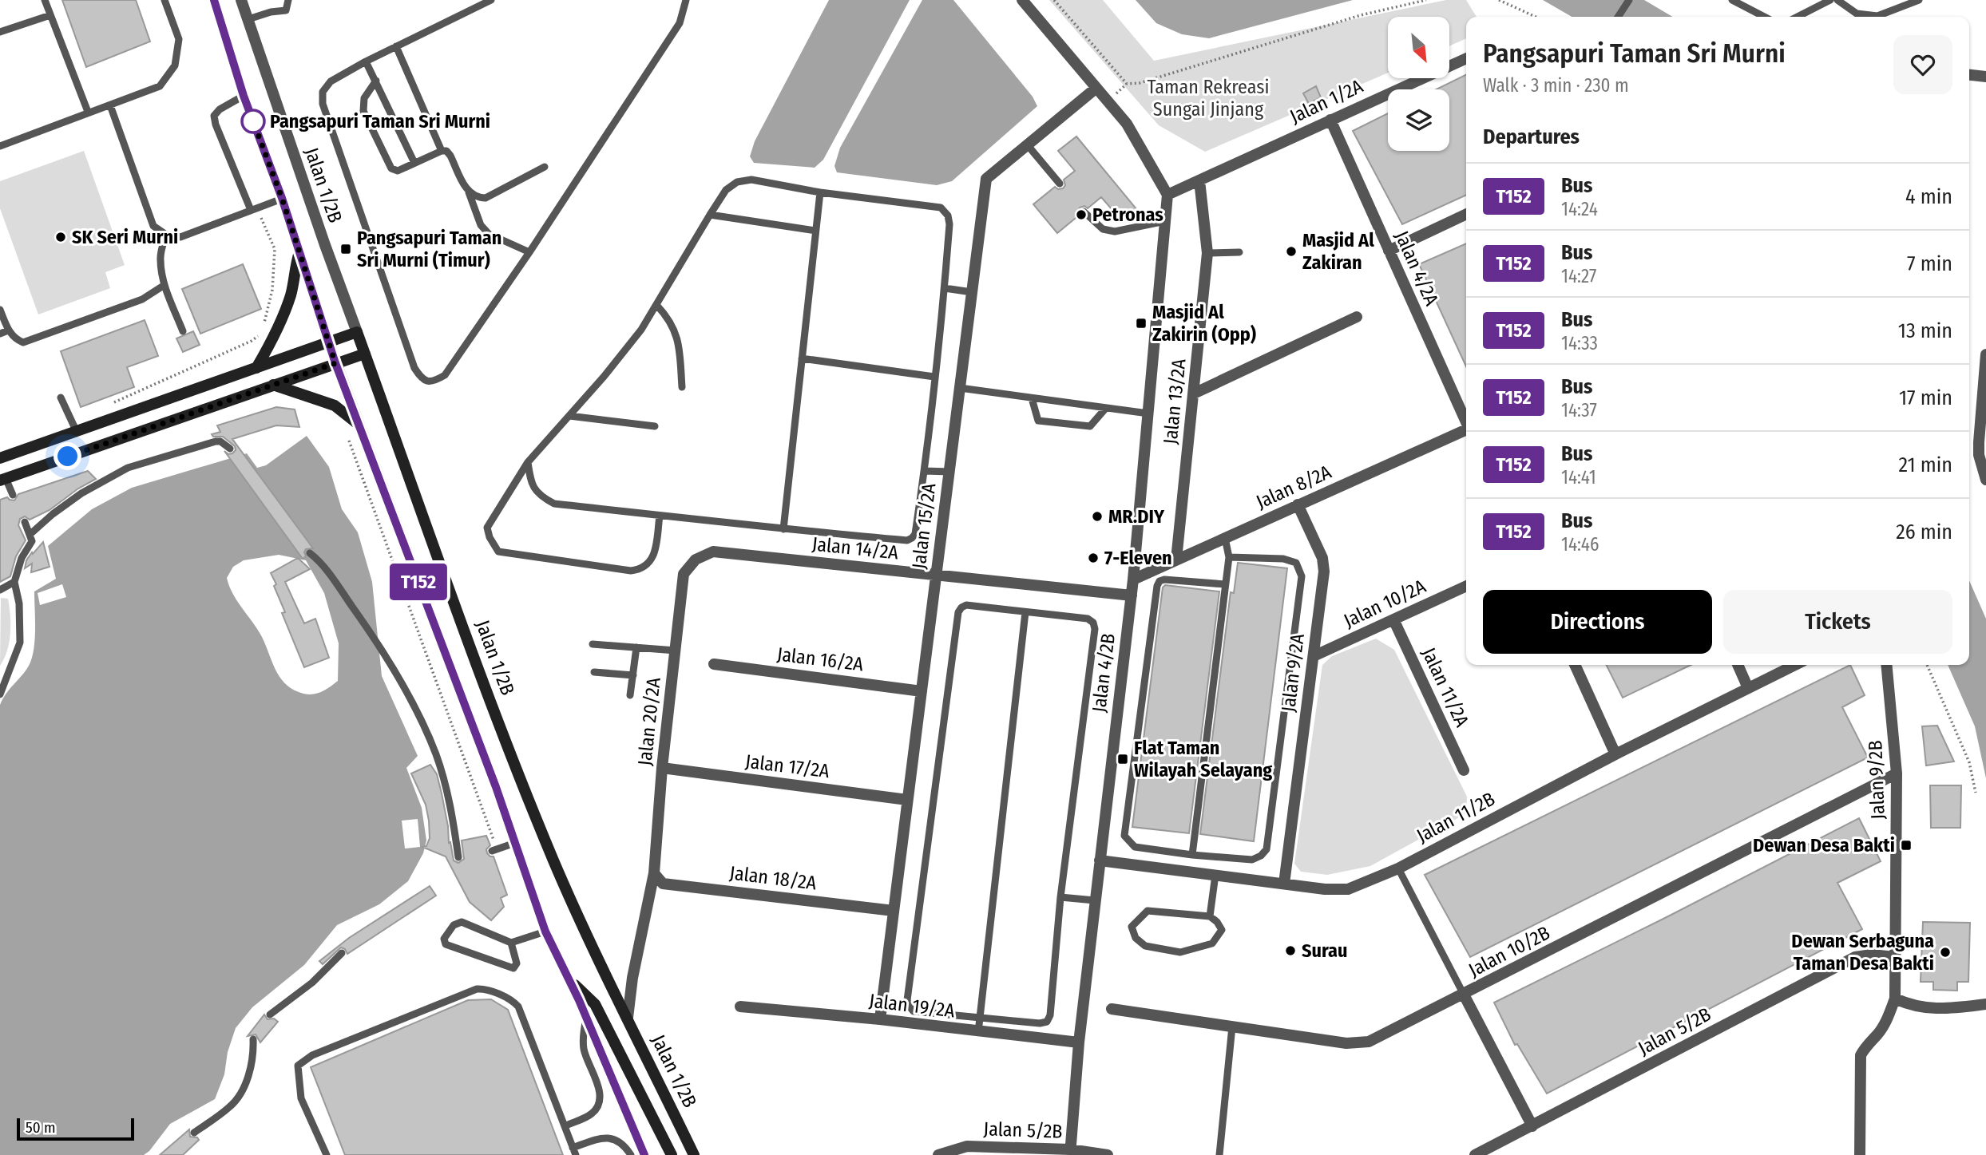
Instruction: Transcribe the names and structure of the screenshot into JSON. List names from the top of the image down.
{
  "streets": {
    "street": [
      "Jalan 1/2A",
      "Jalan 1/2B",
      "Jalan 4/2A",
      "Jalan 13/2A",
      "Jalan 8/2A",
      "Jalan 15/2A",
      "Jalan 14/2A",
      "Jalan 10/2A",
      "Jalan 16/2A",
      "Jalan 4/2B",
      "Jalan 9/2A",
      "Jalan 11/2A",
      "Jalan 20/2A",
      "Jalan 17/2A",
      "Jalan 9/2B",
      "Jalan 11/2B",
      "Jalan 18/2A",
      "Jalan 10/2B",
      "Jalan 19/2A",
      "Jalan 5/2B"
    ]
  },
  "crossings": [
    ["Jalan 1/2A", "Jalan 4/2A"],
    ["Jalan 1/2A", "Jalan 13/2A"],
    ["Jalan 1/2A", "Jalan 4/2B"],
    ["Jalan 1/2B", "Jalan 20/2A"],
    ["Jalan 13/2A", "Jalan 8/2A"],
    ["Jalan 8/2A", "Jalan 4/2B"],
    ["Jalan 8/2A", "Jalan 9/2A"],
    ["Jalan 15/2A", "Jalan 14/2A"],
    ["Jalan 15/2A", "Jalan 16/2A"],
    ["Jalan 15/2A", "Jalan 17/2A"],
    ["Jalan 15/2A", "Jalan 18/2A"],
    ["Jalan 15/2A", "Jalan 19/2A"],
    ["Jalan 14/2A", "Jalan 4/2B"],
    ["Jalan 14/2A", "Jalan 20/2A"],
    ["Jalan 10/2A", "Jalan 9/2A"],
    ["Jalan 10/2A", "Jalan 11/2A"],
    ["Jalan 4/2B", "Jalan 11/2B"],
    ["Jalan 4/2B", "Jalan 19/2A"],
    ["Jalan 4/2B", "Jalan 5/2B"],
    ["Jalan 9/2A", "Jalan 11/2B"],
    ["Jalan 20/2A", "Jalan 17/2A"],
    ["Jalan 20/2A", "Jalan 18/2A"],
    ["Jalan 9/2B", "Jalan 10/2B"],
    ["Jalan 9/2B", "Jalan 5/2B"]
  ],
  "parks": ["Taman Rekreasi Sungai Jinjang"],
  "places": {
    "other": [
      "Pangsapuri Taman Sri Murni",
      "Petronas",
      "SK Seri Murni",
      "Masjid Al Zakiran",
      "MR.DIY",
      "7-Eleven",
      "Surau",
      "Dewan Serbaguna Taman Desa Bakti"
    ],
    "transit": [
      "Pangsapuri Taman Sri Murni (Timur)",
      "Masjid Al Zakirin (Opp)",
      "Flat Taman Wilayah Selayang",
      "Dewan Desa Bakti"
    ]
  },
  "lines": ["bus line T152"],
  "scale_bar": "50 m",
  "north": "bottom right",
  "page": {
    "on_map": "T152",
    "heading": [
      ["Pangsapuri Taman Sri Murni", "Walk · 3 min · 230 m"],
      "Departures"
    ],
    "list": [
      {
        "mark": "T152",
        "name": "Bus",
        "note": "14:24",
        "value": "4 min"
      },
      {
        "mark": "T152",
        "name": "Bus",
        "note": "14:27",
        "value": "7 min"
      },
      {
        "mark": "T152",
        "name": "Bus",
        "note": "14:33",
        "value": "13 min"
      },
      {
        "mark": "T152",
        "name": "Bus",
        "note": "14:37",
        "value": "17 min"
      },
      {
        "mark": "T152",
        "name": "Bus",
        "note": "14:41",
        "value": "21 min"
      },
      {
        "mark": "T152",
        "name": "Bus",
        "note": "14:46",
        "value": "26 min"
      }
    ],
    "buttons": ["Directions", "Tickets"],
    "scale": "50 m"
  }
}
